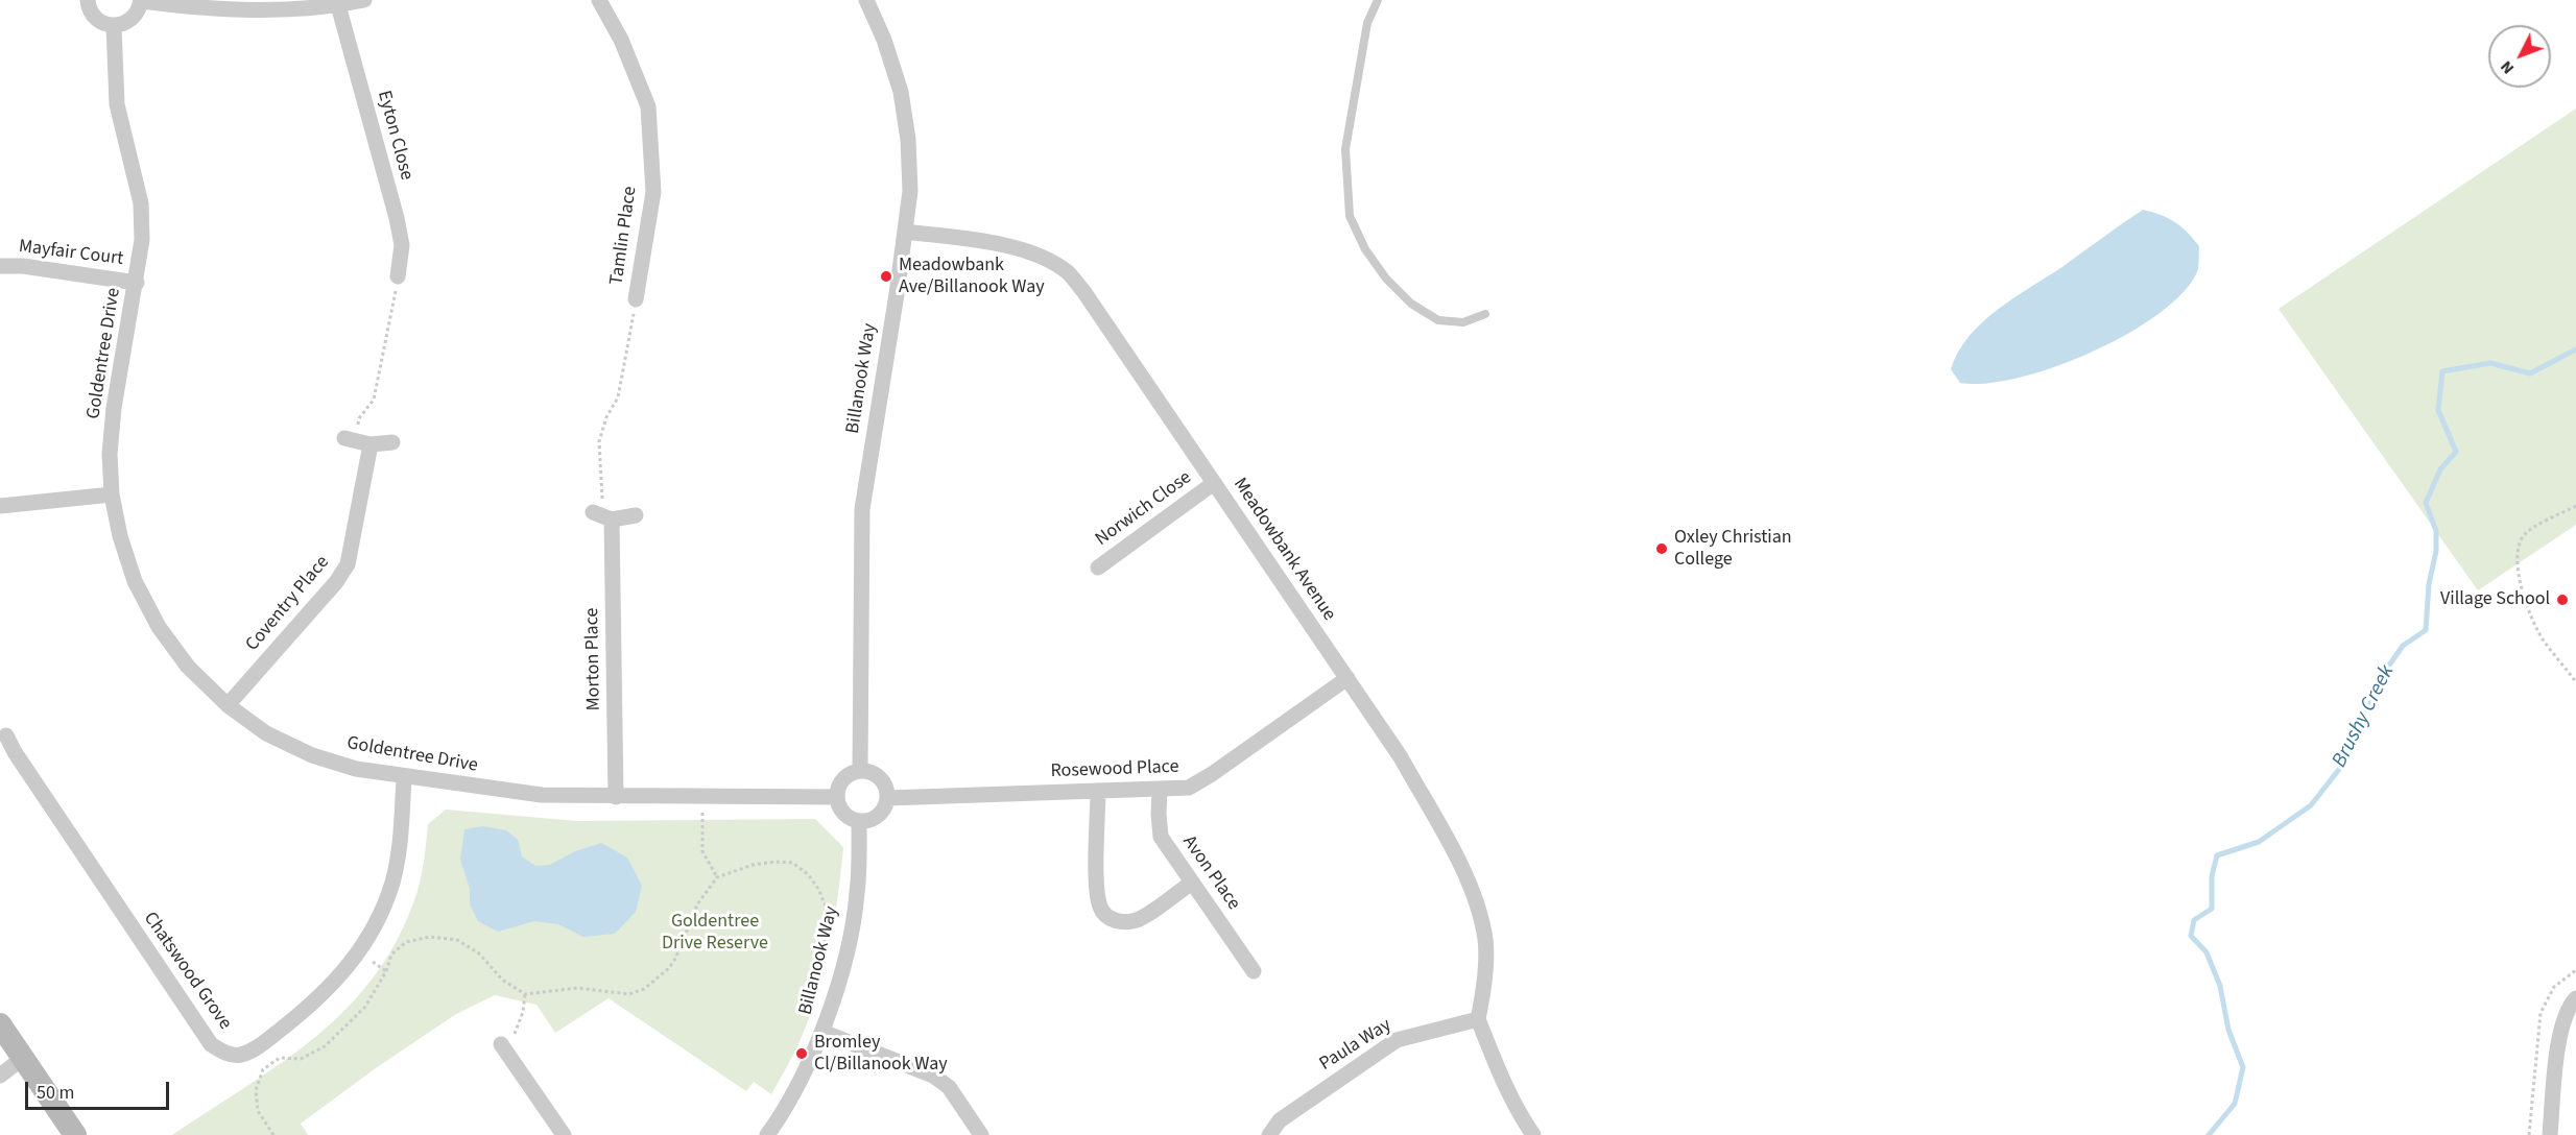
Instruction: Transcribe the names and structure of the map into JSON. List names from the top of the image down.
{
  "streets": {
    "street": [
      "Eyton Close",
      "Tamlin Place",
      "Mayfair Court",
      "Goldentree Drive",
      "Billanook Way",
      "Norwich Close",
      "Meadowbank Avenue",
      "Coventry Place",
      "Morton Place",
      "Rosewood Place",
      "Avon Place",
      "Chatswood Grove",
      "Paula Way"
    ]
  },
  "crossings": [
    ["Mayfair Court", "Goldentree Drive"],
    ["Goldentree Drive", "Billanook Way"],
    ["Goldentree Drive", "Coventry Place"],
    ["Goldentree Drive", "Morton Place"],
    ["Goldentree Drive", "Rosewood Place"],
    ["Goldentree Drive", "Chatswood Grove"],
    ["Billanook Way", "Meadowbank Avenue"],
    ["Billanook Way", "Rosewood Place"],
    ["Norwich Close", "Meadowbank Avenue"],
    ["Meadowbank Avenue", "Rosewood Place"],
    ["Meadowbank Avenue", "Paula Way"],
    ["Rosewood Place", "Avon Place"]
  ],
  "water": ["Brushy Creek"],
  "parks": ["Goldentree Drive Reserve"],
  "places": [
    "Meadowbank Ave/Billanook Way",
    "Oxley Christian College",
    "Village School",
    "Bromley Cl/Billanook Way"
  ],
  "scale_bar": "50 m",
  "north": "bottom left"
}
